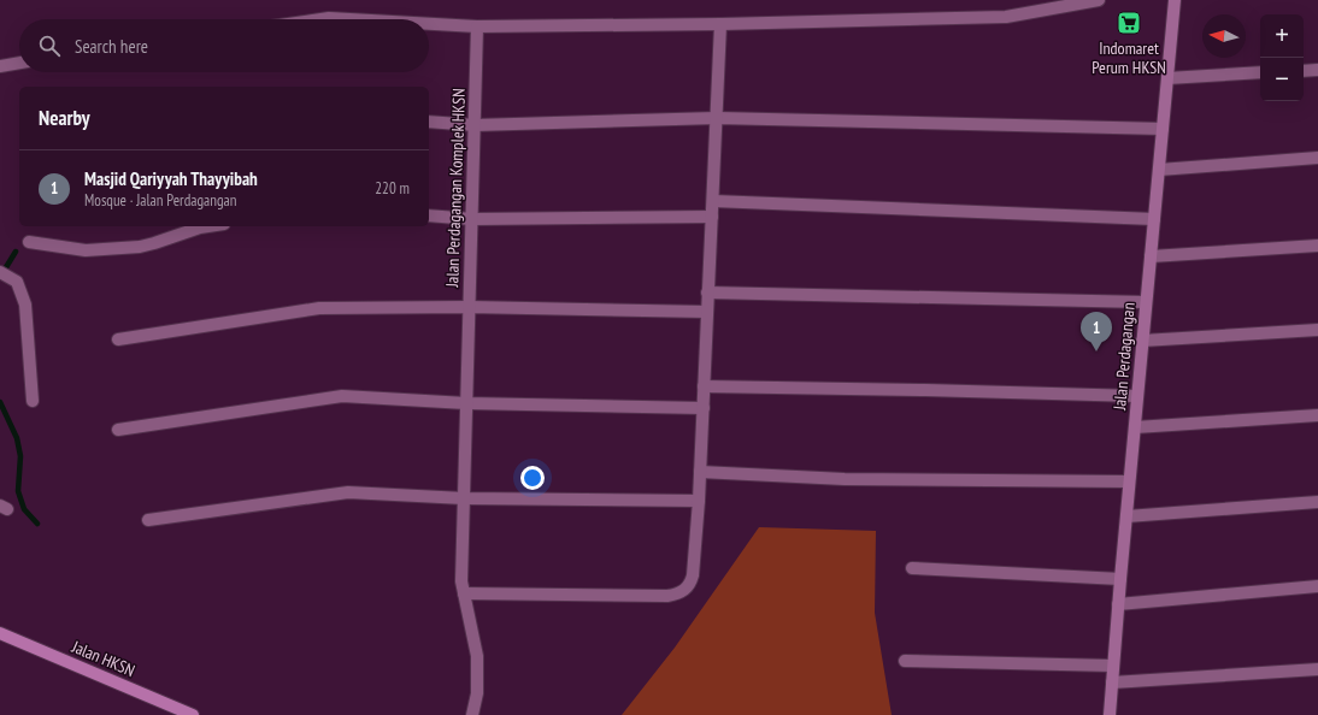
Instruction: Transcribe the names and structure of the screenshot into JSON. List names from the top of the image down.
{
  "streets": {
    "main road": ["Jalan HKSN"],
    "street": ["Jalan Perdagangan Komplek HKSN", "Jalan Perdagangan"]
  },
  "places": {
    "supermarket": ["Indomaret Perum HKSN"]
  },
  "north": "left",
  "page": {
    "map_buttons": ["+", "−"],
    "search": "Search here",
    "heading": "Nearby",
    "list": [
      {
        "mark": "1",
        "name": "Masjid Qariyyah Thayyibah",
        "note": "Mosque · Jalan Perdagangan",
        "value": "220 m"
      }
    ],
    "pins": "1"
  }
}
